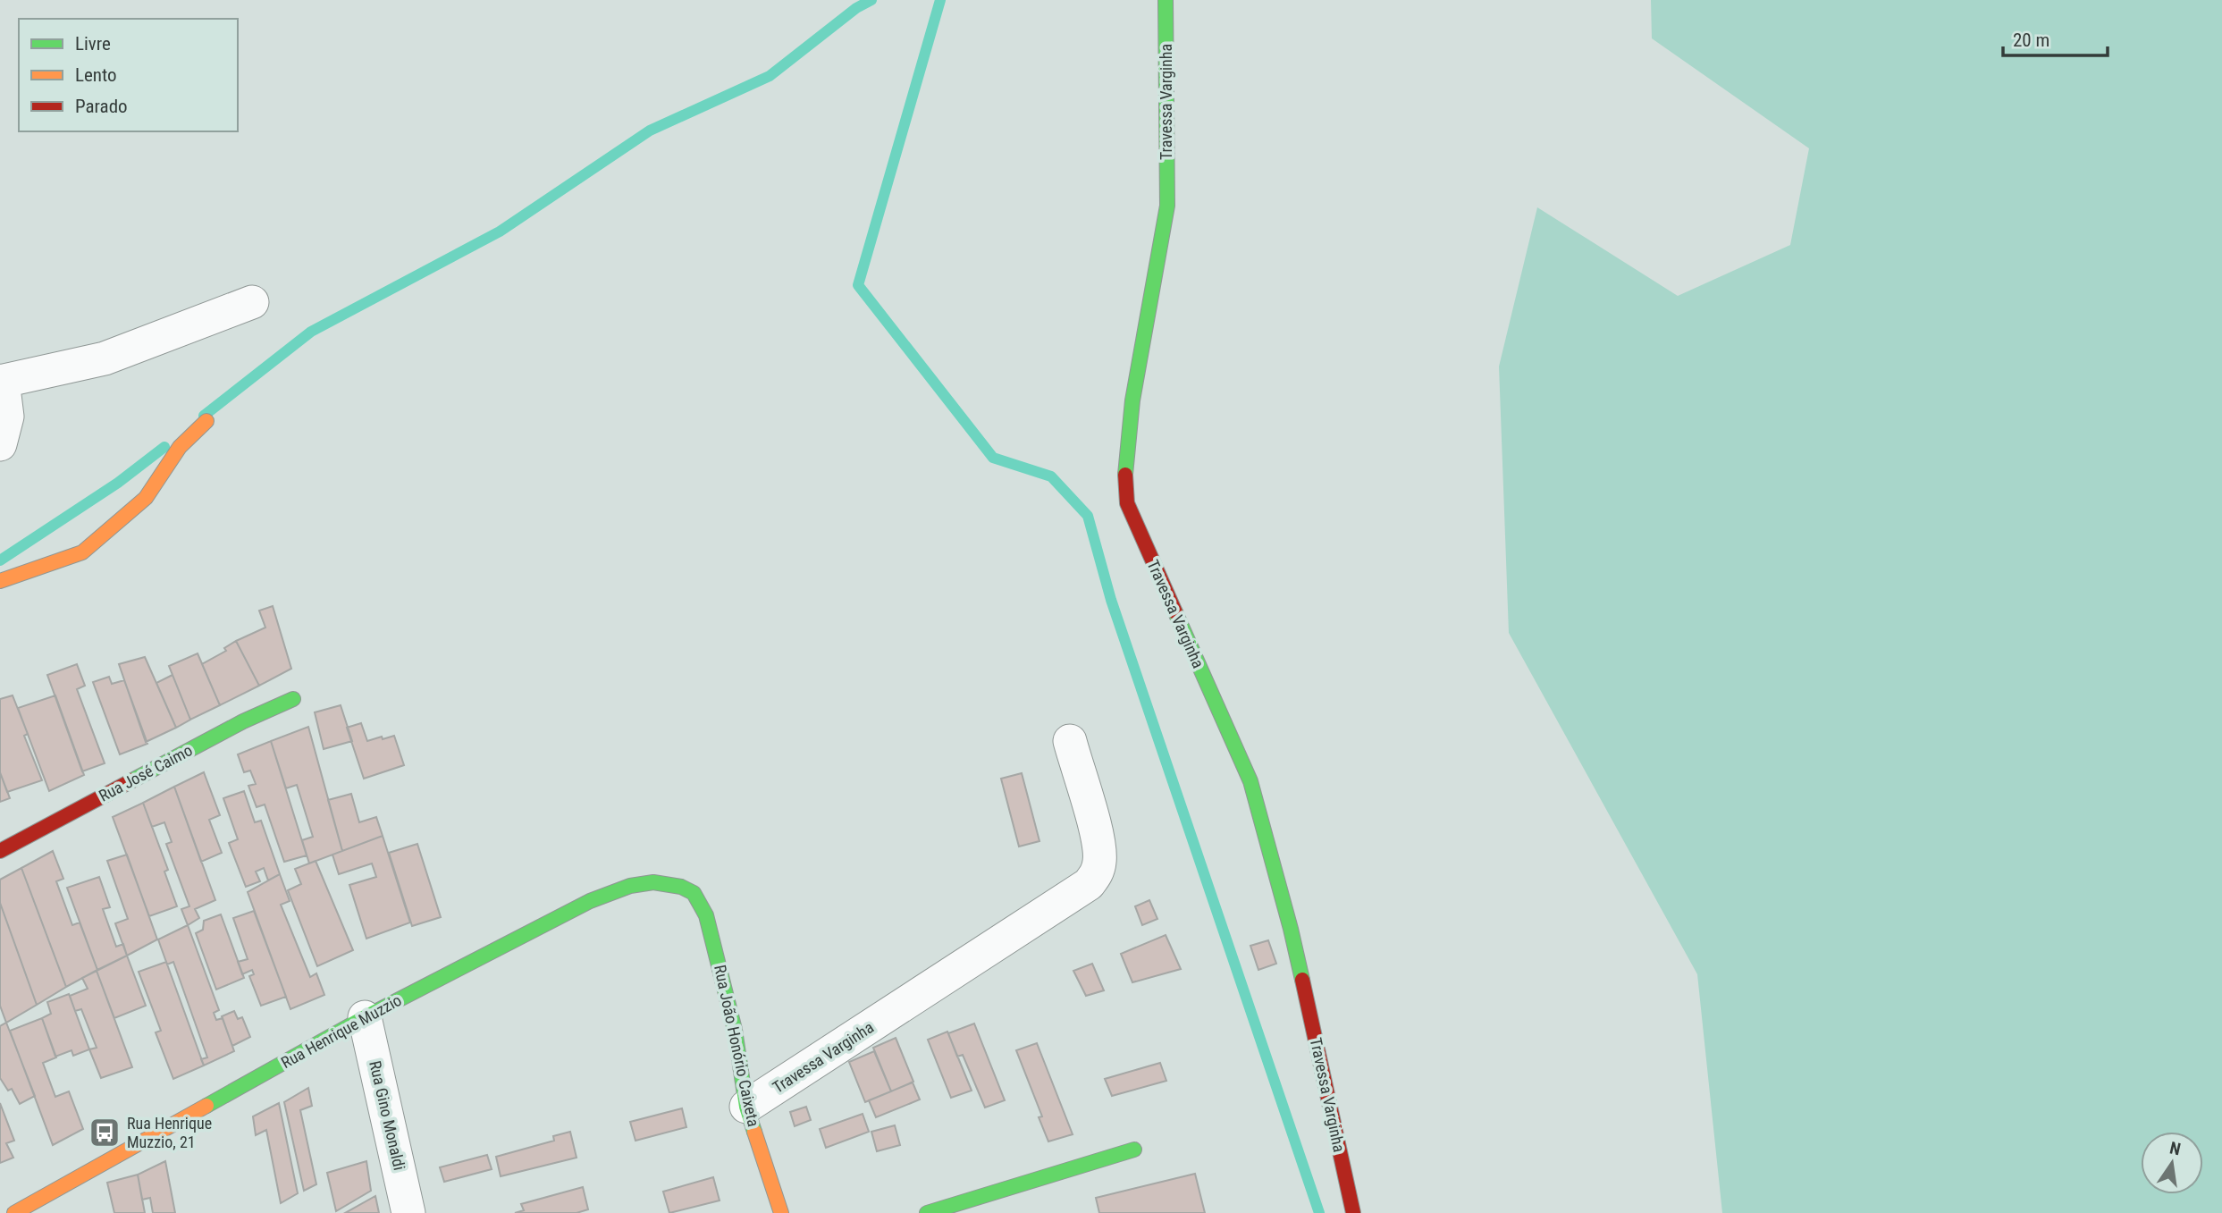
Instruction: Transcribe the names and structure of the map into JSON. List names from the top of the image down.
{
  "streets": {
    "street": [
      "Travessa Varginha",
      "Rua José Caimo",
      "Rua Henrique Muzzio",
      "Rua João Honório Caixeta",
      "Rua Gino Monaldi"
    ]
  },
  "crossings": [
    ["Travessa Varginha", "Rua João Honório Caixeta"],
    ["Rua Henrique Muzzio", "Rua João Honório Caixeta"],
    ["Rua Henrique Muzzio", "Rua Gino Monaldi"]
  ],
  "places": {
    "bus stop": ["Rua Henrique Muzzio, 21"]
  },
  "legend": ["Livre", "Lento", "Parado"],
  "scale_bar": "20 m",
  "north": "top"
}
